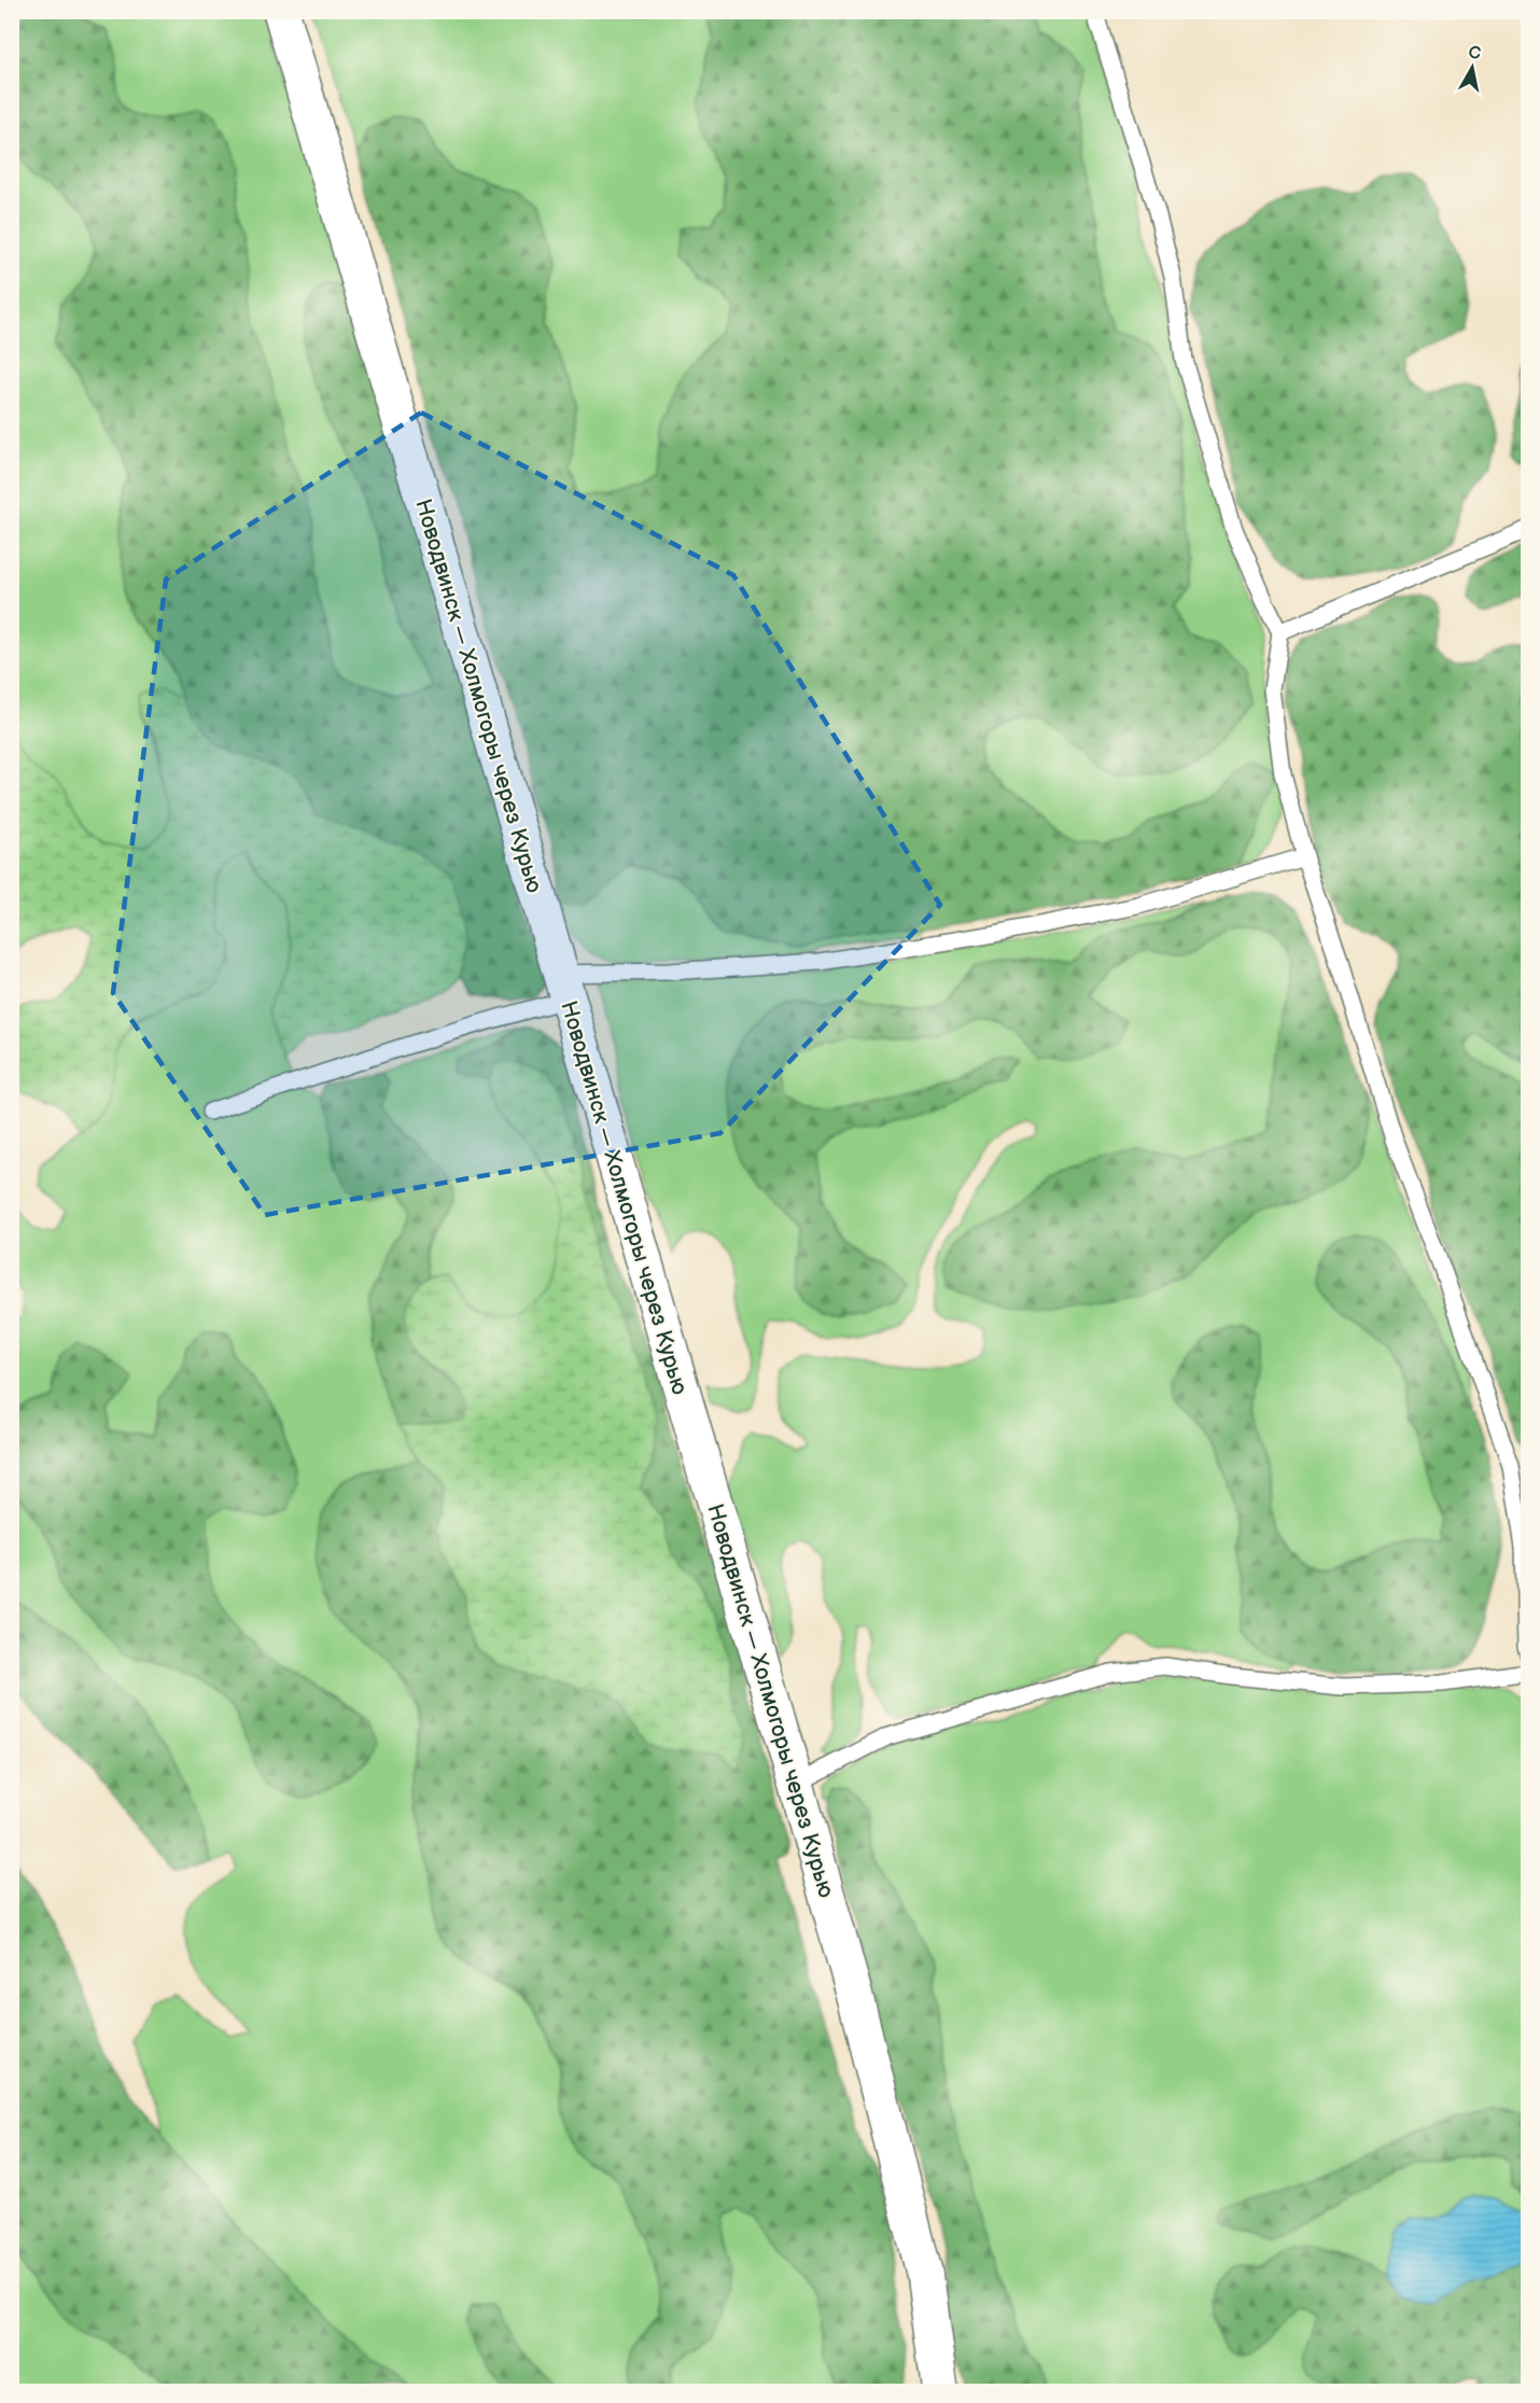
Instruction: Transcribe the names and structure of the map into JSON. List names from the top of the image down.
{
  "streets": {
    "main road": ["Новодвинск — Холмогоры через Курью"]
  },
  "north": "top"
}
